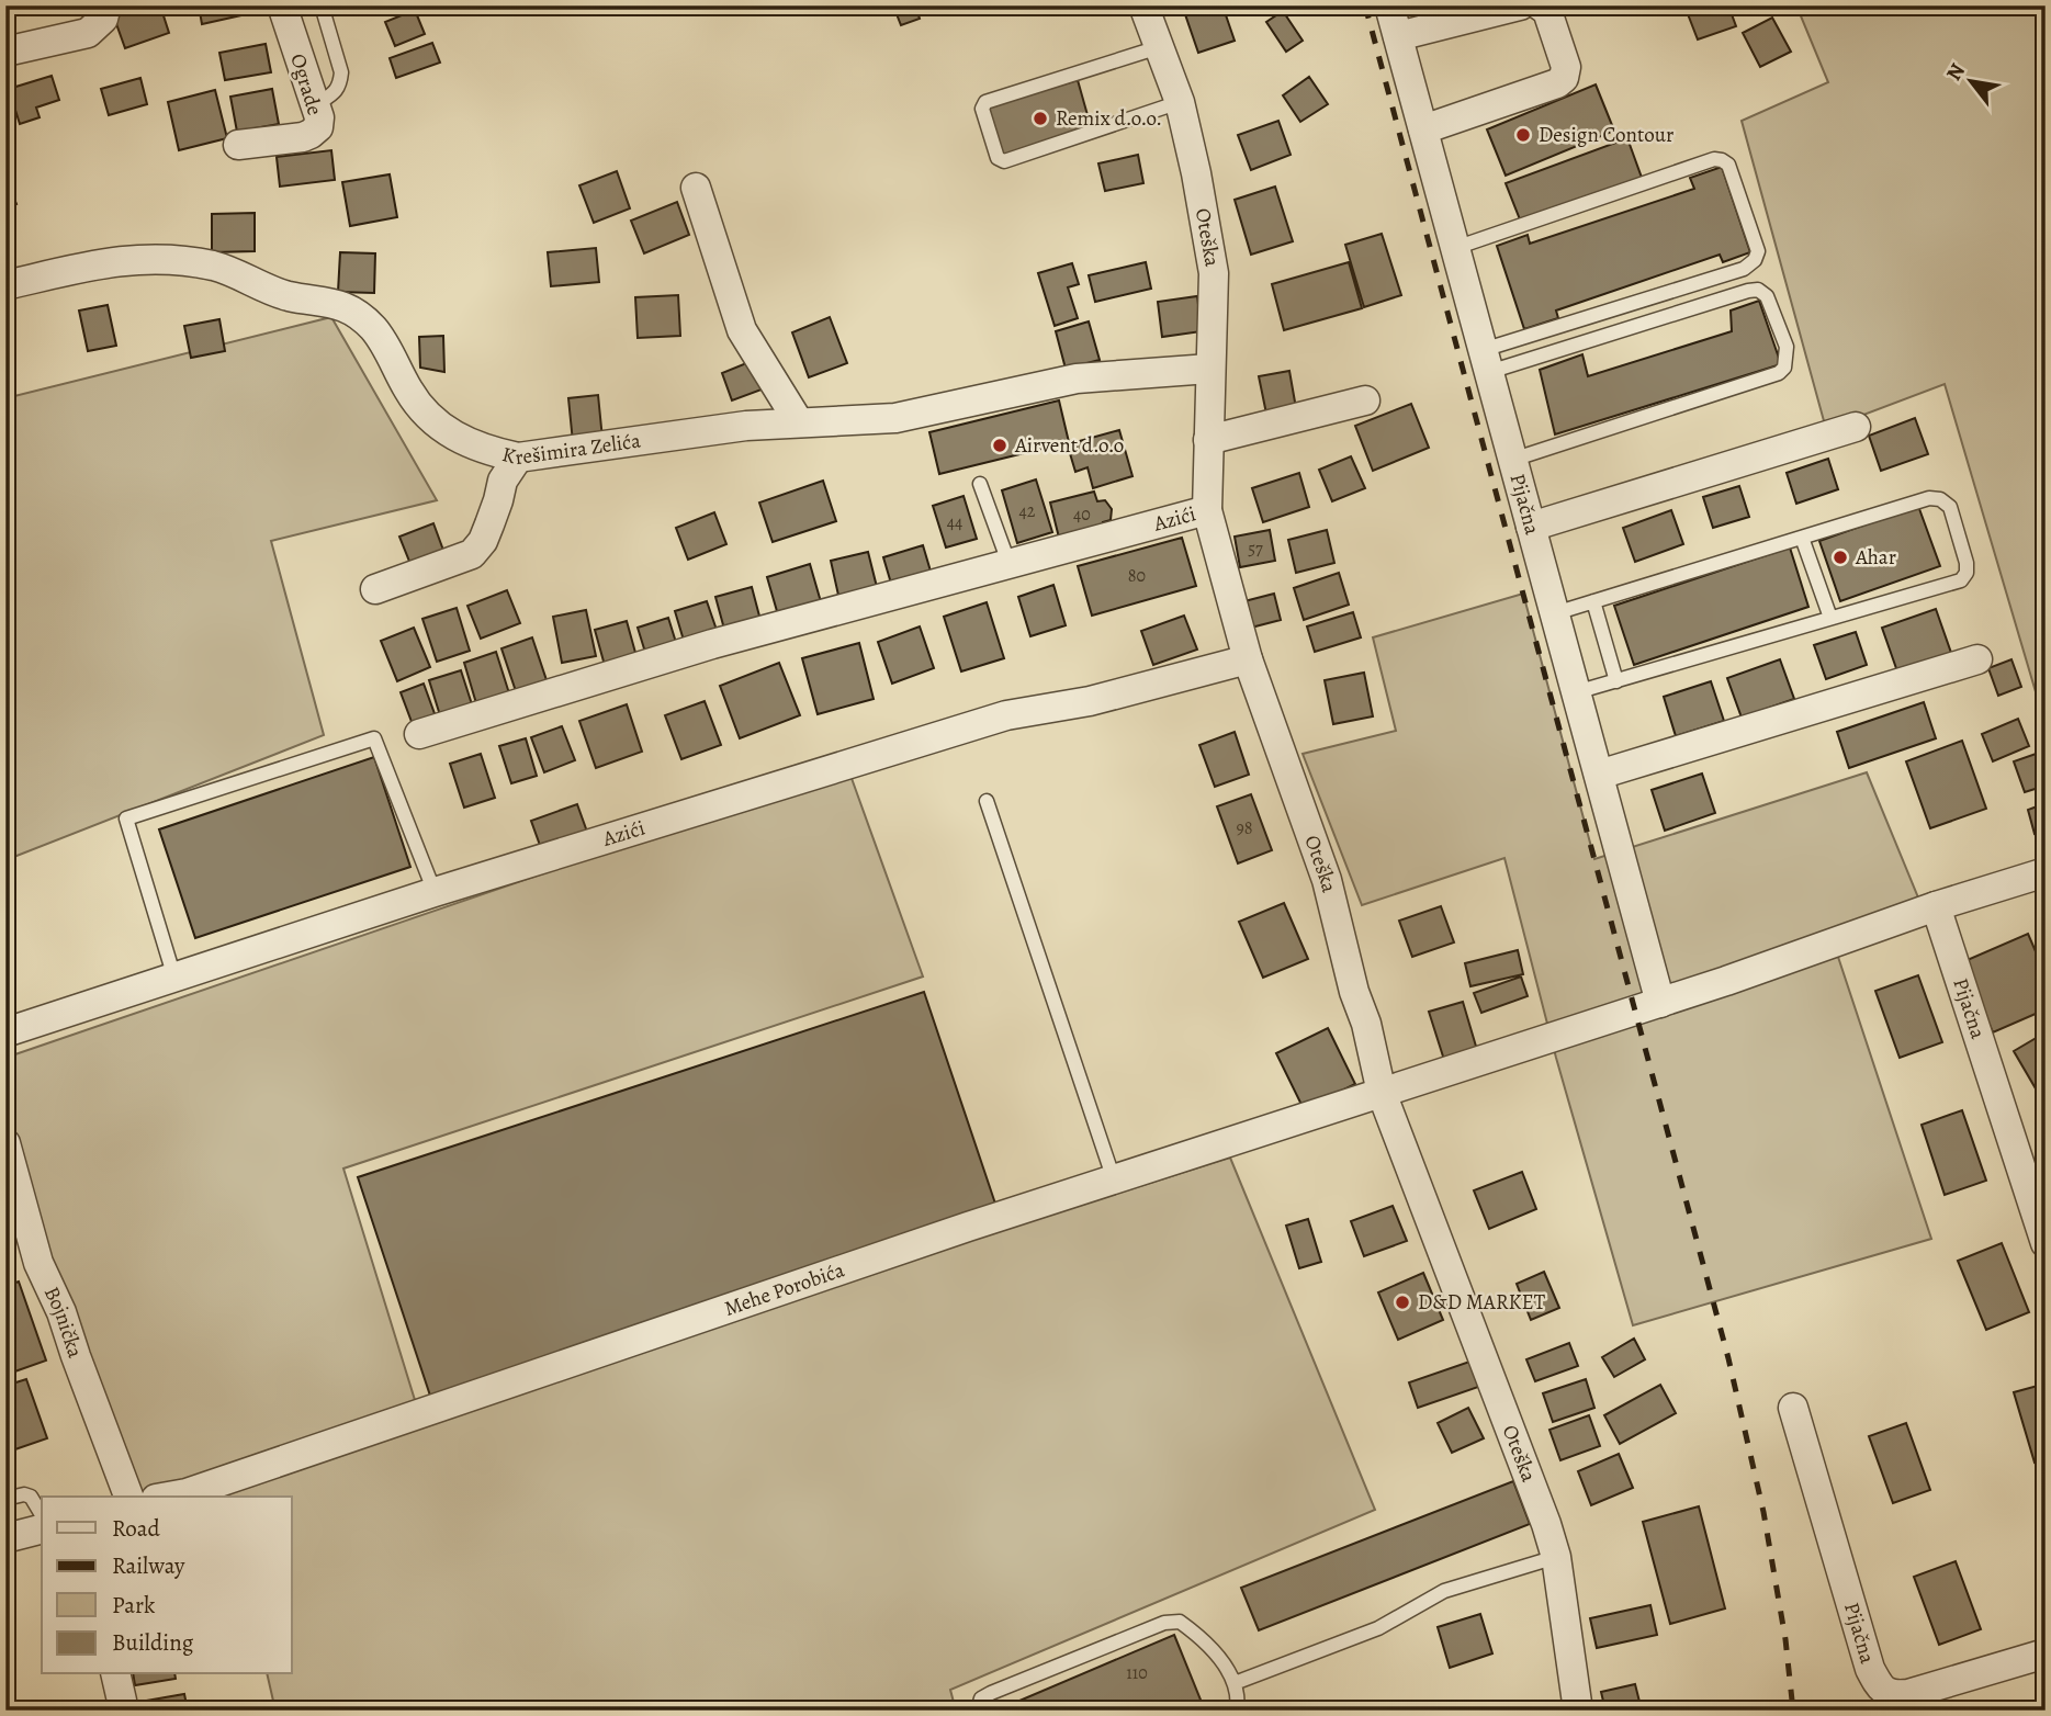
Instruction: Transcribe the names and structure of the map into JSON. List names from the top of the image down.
{
  "streets": {
    "street": [
      "Ograde",
      "Oteška",
      "Krešimira Zelića",
      "Pijačna",
      "Azići",
      "Mehe Porobića",
      "Bojnička"
    ]
  },
  "crossings": [
    ["Oteška", "Krešimira Zelića"],
    ["Oteška", "Azići"],
    ["Oteška", "Mehe Porobića"]
  ],
  "places": [
    "Remix d.o.o.",
    "Design Contour",
    "Airvent d.o.o",
    "Ahar",
    "D&D MARKET"
  ],
  "house_numbers": [
    "42",
    "40",
    "44",
    "57",
    "80",
    "98",
    "110"
  ],
  "legend": [
    "Road",
    "Railway",
    "Park",
    "Building"
  ],
  "north": "top left"
}
